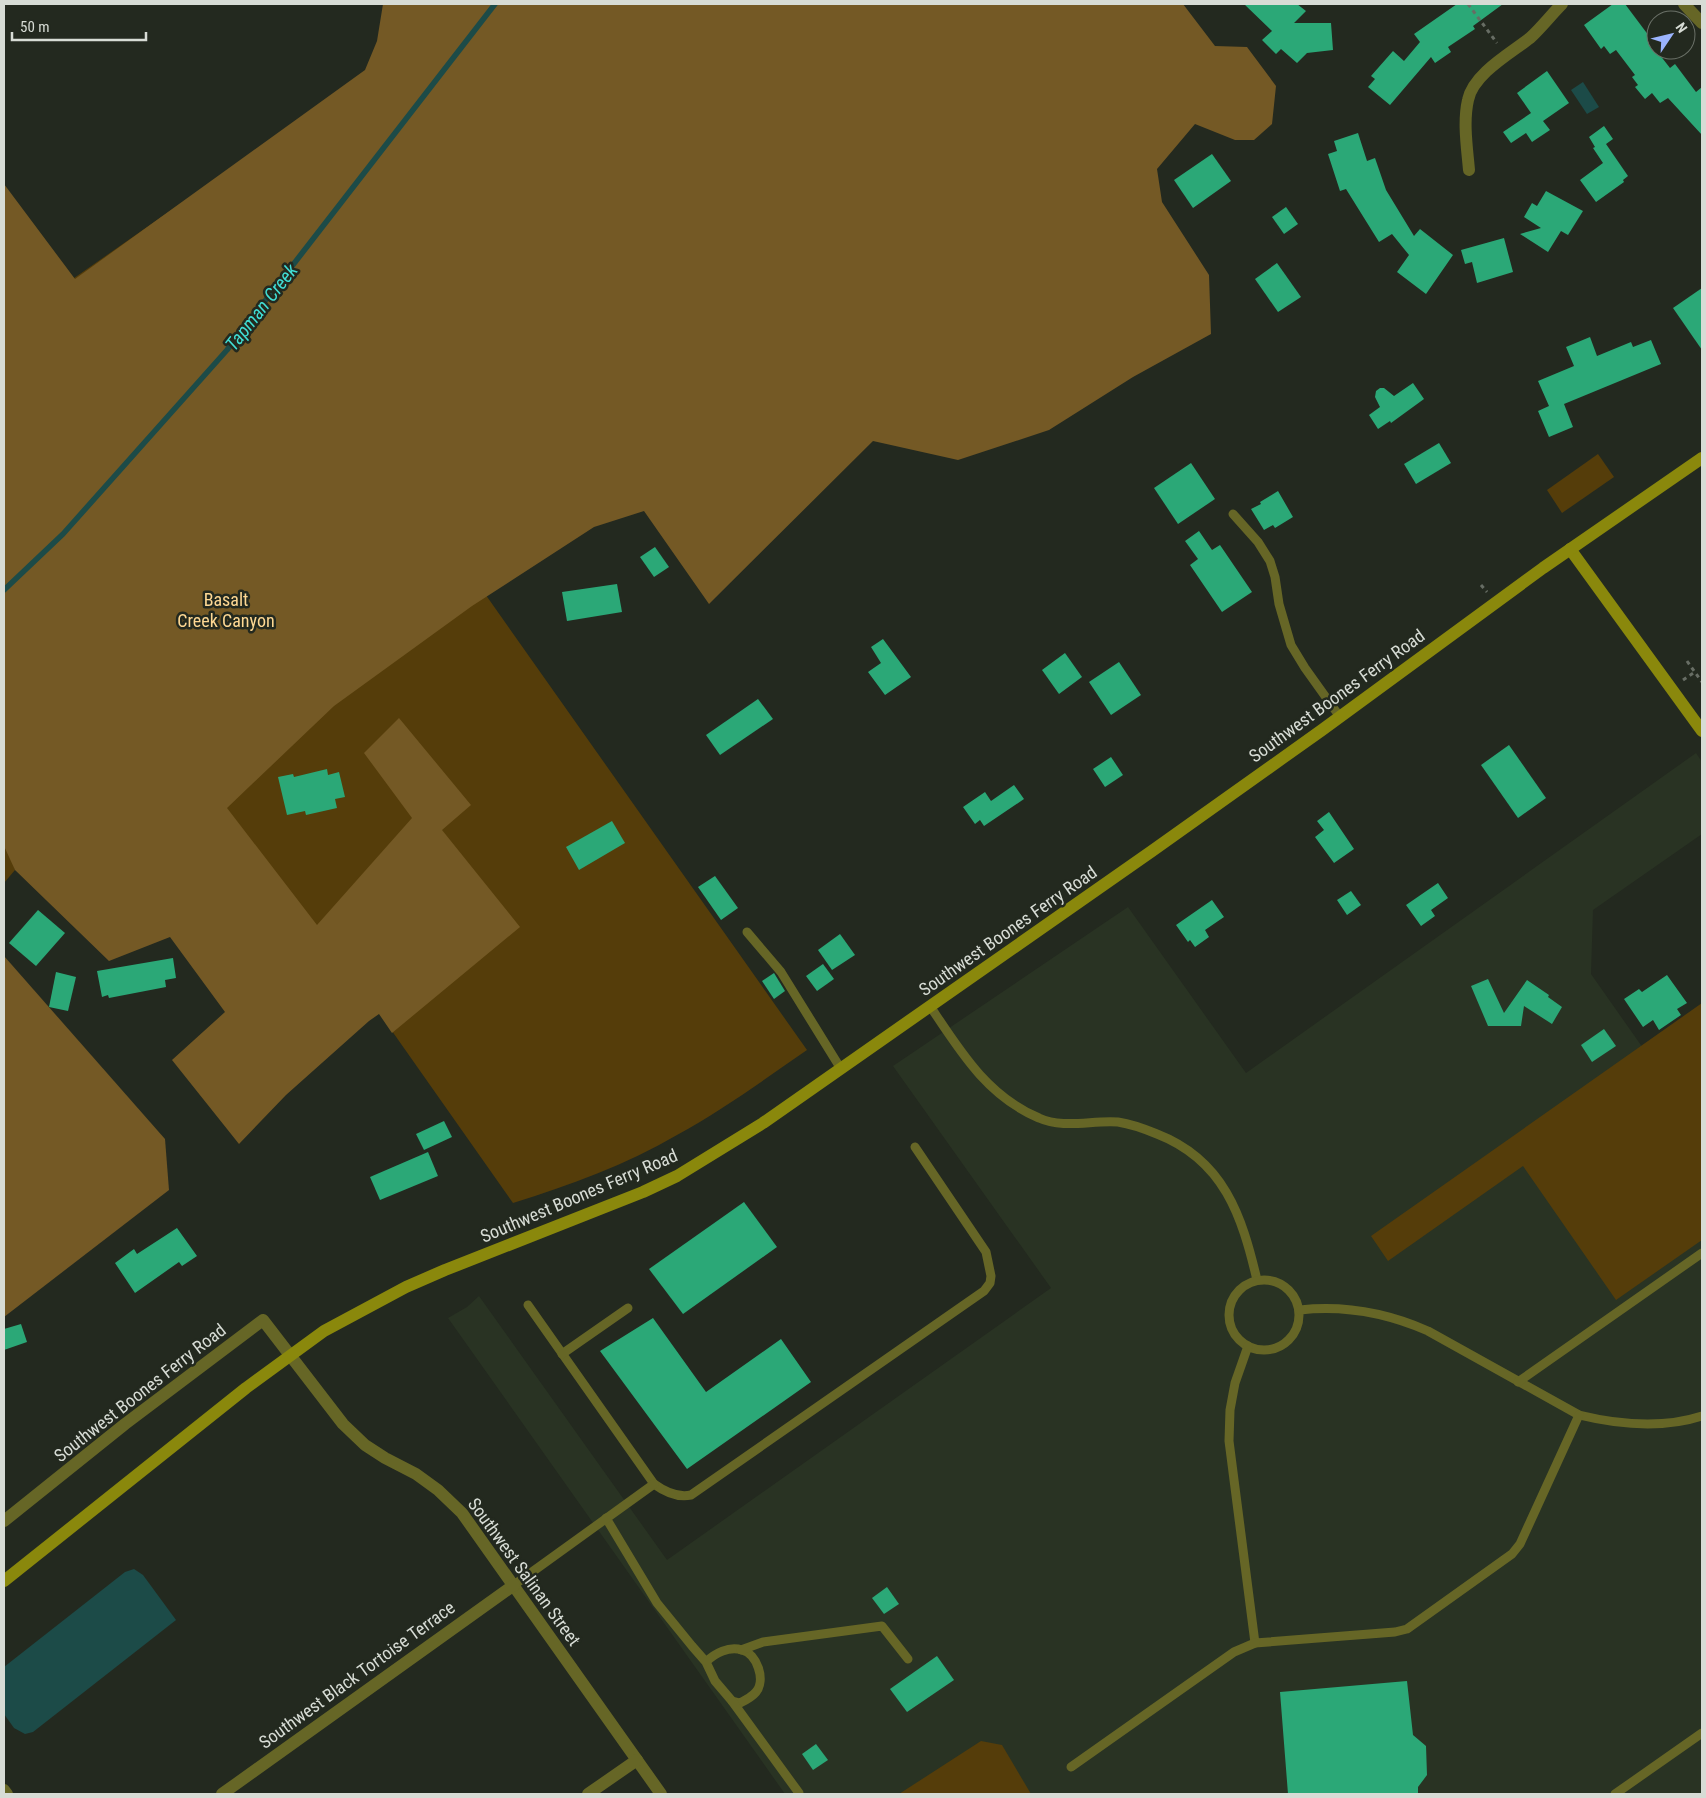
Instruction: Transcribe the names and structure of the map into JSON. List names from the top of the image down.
{
  "streets": {
    "main road": ["Southwest Boones Ferry Road"],
    "street": ["Southwest Salinan Street", "Southwest Black Tortoise Terrace"]
  },
  "crossings": [
    ["Southwest Boones Ferry Road", "Southwest Salinan Street"],
    ["Southwest Salinan Street", "Southwest Black Tortoise Terrace"]
  ],
  "water": ["Tapman Creek"],
  "parks": ["Basalt Creek Canyon"],
  "scale_bar": "50 m",
  "north": "top right"
}
